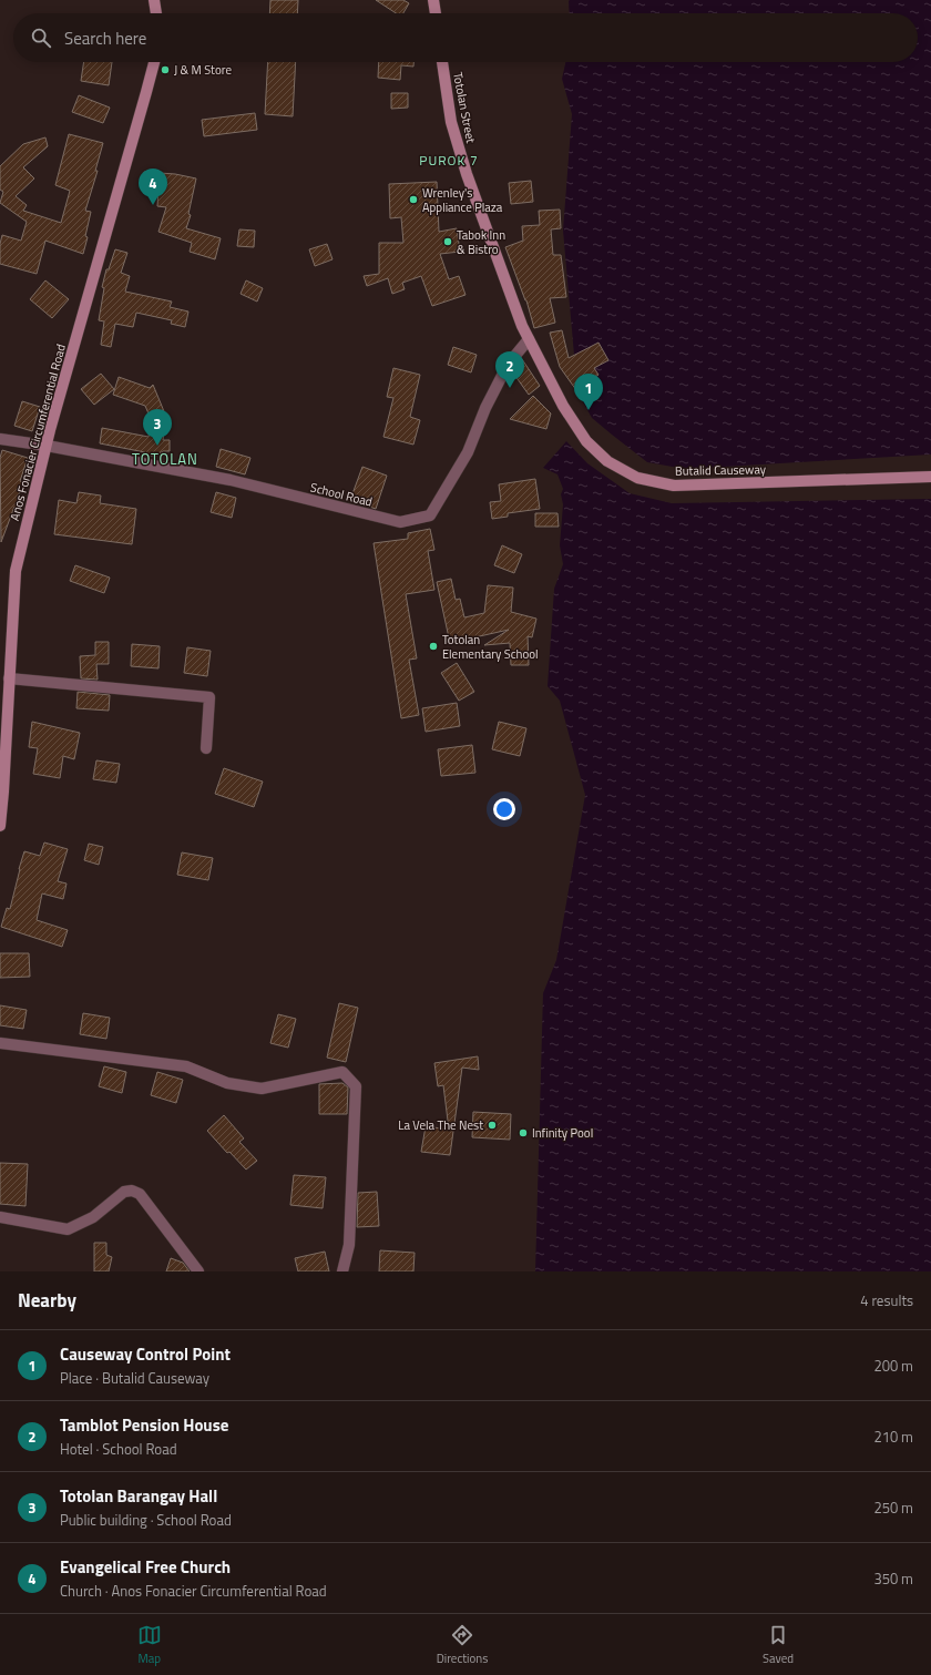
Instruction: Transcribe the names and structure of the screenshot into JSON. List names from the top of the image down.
{
  "streets": {
    "main road": ["Totolan Street", "Anos Fonacier Circumferential Road", "Butalid Causeway"],
    "street": ["School Road"]
  },
  "crossings": [
    ["Totolan Street", "Butalid Causeway"],
    ["Totolan Street", "School Road"],
    ["Anos Fonacier Circumferential Road", "School Road"],
    ["Butalid Causeway", "School Road"]
  ],
  "districts": ["PUROK 7", "TOTOLAN"],
  "places": [
    "J & M Store",
    "Wrenley's Appliance Plaza",
    "Tabok Inn & Bistro",
    "Totolan Elementary School",
    "La Vela The Nest",
    "Infinity Pool"
  ],
  "page": {
    "search": "Search here",
    "pins": [
      "4",
      "2",
      "1",
      "3"
    ],
    "heading": ["Nearby", "4 results"],
    "list": [
      {
        "mark": "1",
        "name": "Causeway Control Point",
        "note": "Place · Butalid Causeway",
        "value": "200 m"
      },
      {
        "mark": "2",
        "name": "Tamblot Pension House",
        "note": "Hotel · School Road",
        "value": "210 m"
      },
      {
        "mark": "3",
        "name": "Totolan Barangay Hall",
        "note": "Public building · School Road",
        "value": "250 m"
      },
      {
        "mark": "4",
        "name": "Evangelical Free Church",
        "note": "Church · Anos Fonacier Circumferential Road",
        "value": "350 m"
      }
    ],
    "nav": ["Map", "Directions", "Saved"]
  }
}
